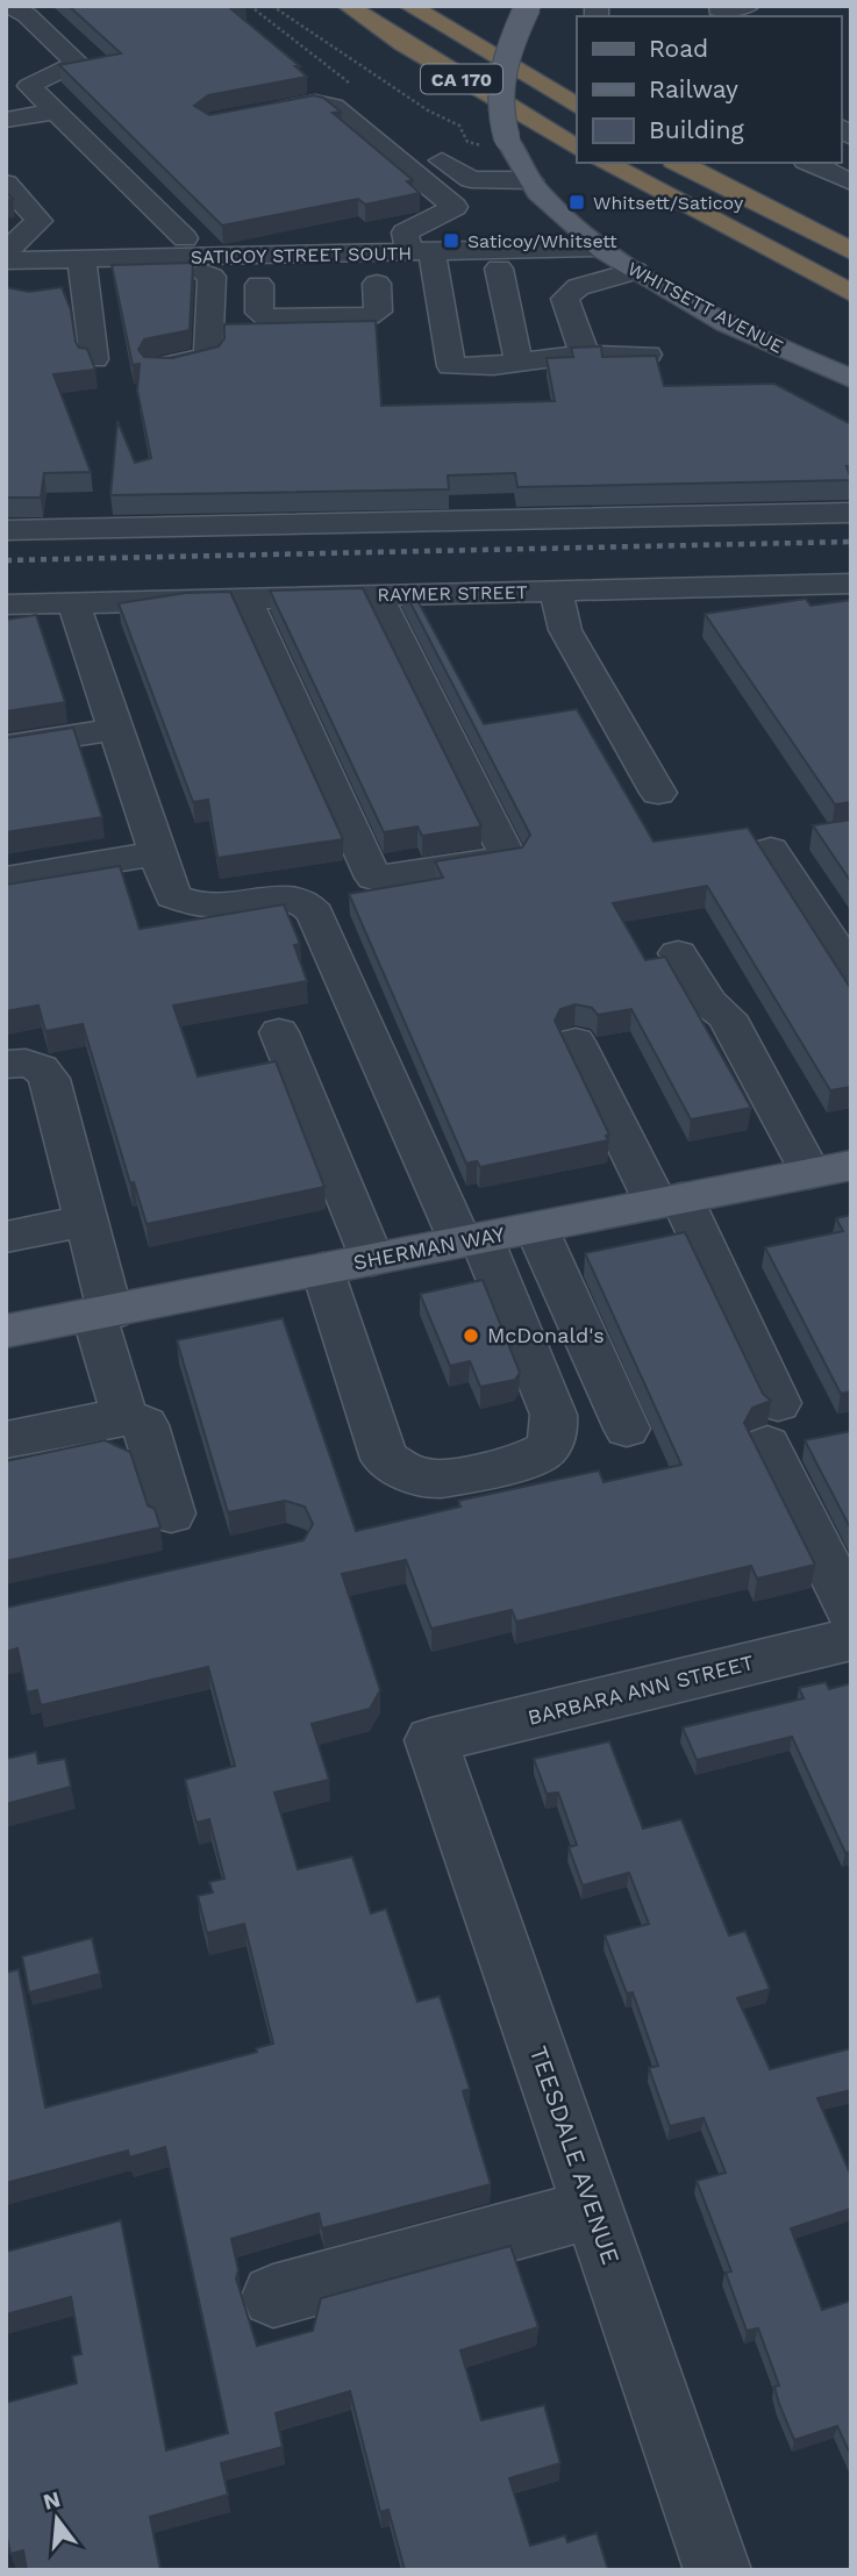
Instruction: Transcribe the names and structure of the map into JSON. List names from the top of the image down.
{
  "streets": {
    "highway": ["CA 170"],
    "main road": ["WHITSETT AVENUE", "SHERMAN WAY"],
    "street": [
      "SATICOY STREET SOUTH",
      "RAYMER STREET",
      "BARBARA ANN STREET",
      "TEESDALE AVENUE"
    ]
  },
  "crossings": [
    ["SATICOY STREET SOUTH", "WHITSETT AVENUE"],
    ["BARBARA ANN STREET", "TEESDALE AVENUE"]
  ],
  "places": {
    "transit": ["Whitsett/Saticoy", "Saticoy/Whitsett"],
    "other": ["McDonald's"]
  },
  "legend": ["Road", "Railway", "Building"],
  "north": "top"
}
